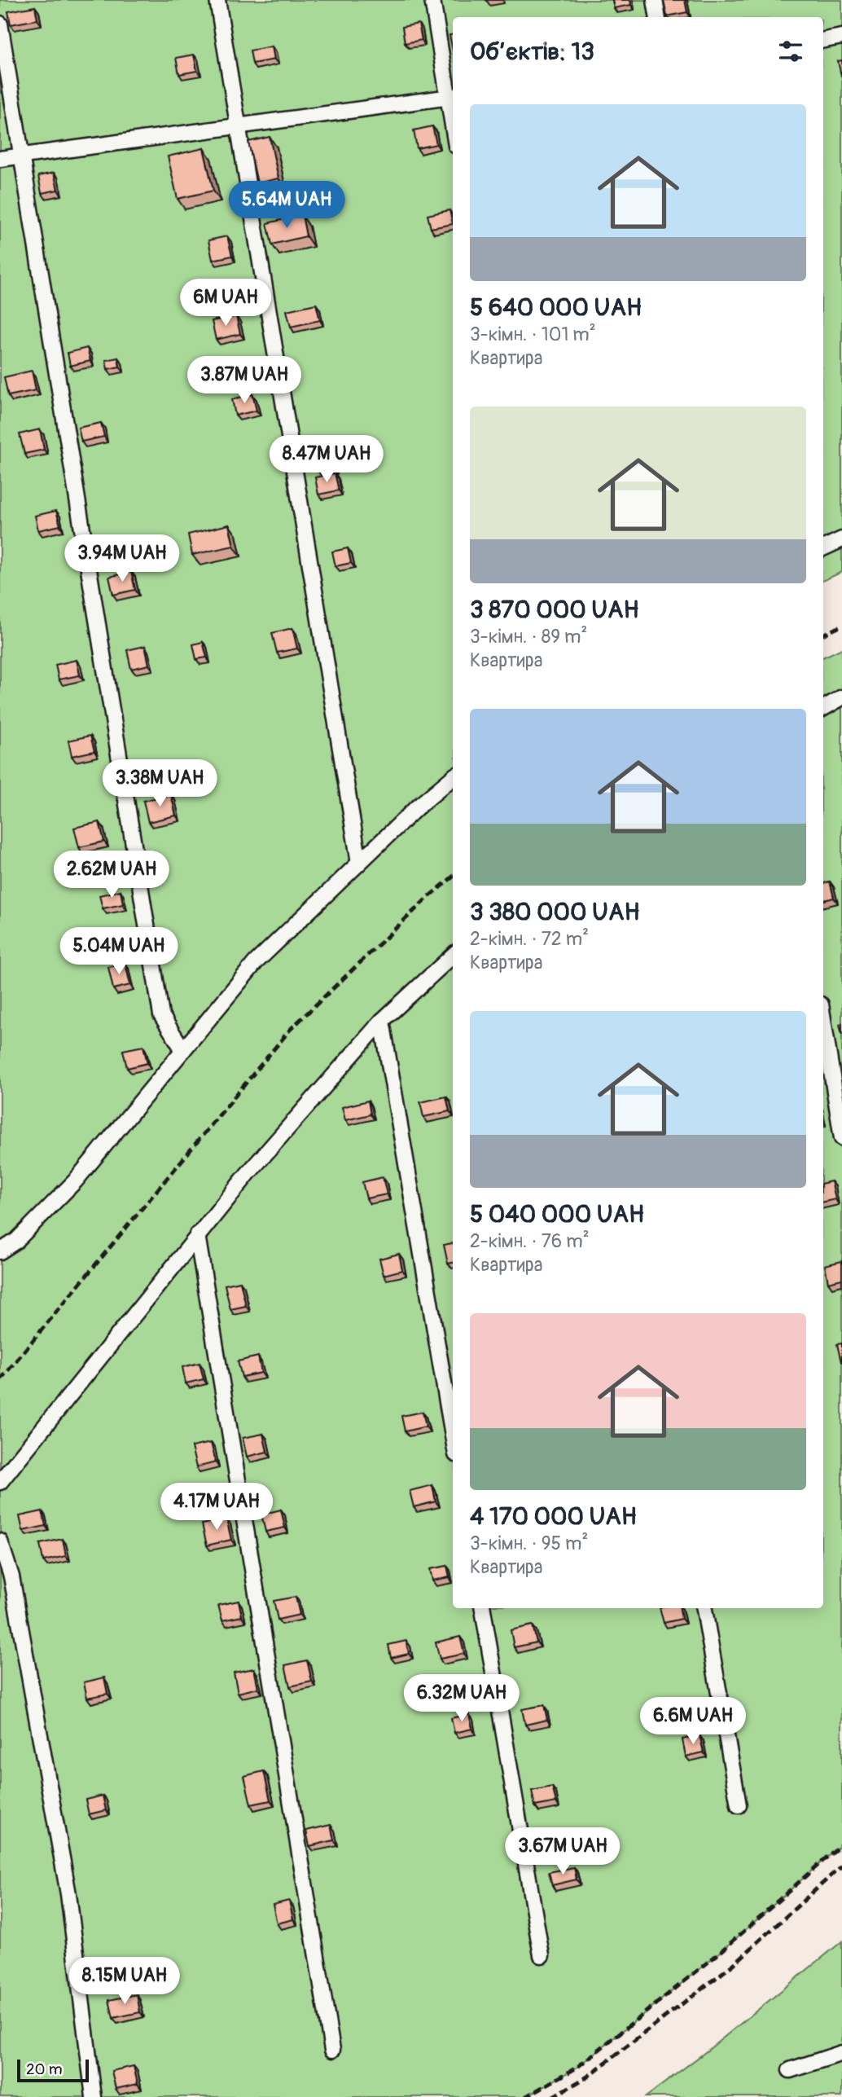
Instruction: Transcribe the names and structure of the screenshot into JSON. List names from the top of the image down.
{
  "scale_bar": "20 m",
  "page": {
    "heading": "Об’єктів: 13",
    "list": [
      {
        "name": "5 640 000 UAH",
        "note": "3-кімн. · 101 m² · Квартира"
      },
      {
        "name": "3 870 000 UAH",
        "note": "3-кімн. · 89 m² · Квартира"
      },
      {
        "name": "3 380 000 UAH",
        "note": "2-кімн. · 72 m² · Квартира"
      },
      {
        "name": "5 040 000 UAH",
        "note": "2-кімн. · 76 m² · Квартира"
      },
      {
        "name": "4 170 000 UAH",
        "note": "3-кімн. · 95 m² · Квартира"
      }
    ],
    "price": [
      "5.64M UAH",
      "6M UAH",
      "3.87M UAH",
      "8.47M UAH",
      "3.94M UAH",
      "3.38M UAH",
      "2.62M UAH",
      "5.04M UAH",
      "4.17M UAH",
      "6.32M UAH",
      "6.6M UAH",
      "3.67M UAH",
      "8.15M UAH"
    ],
    "scale": "20 m"
  }
}
